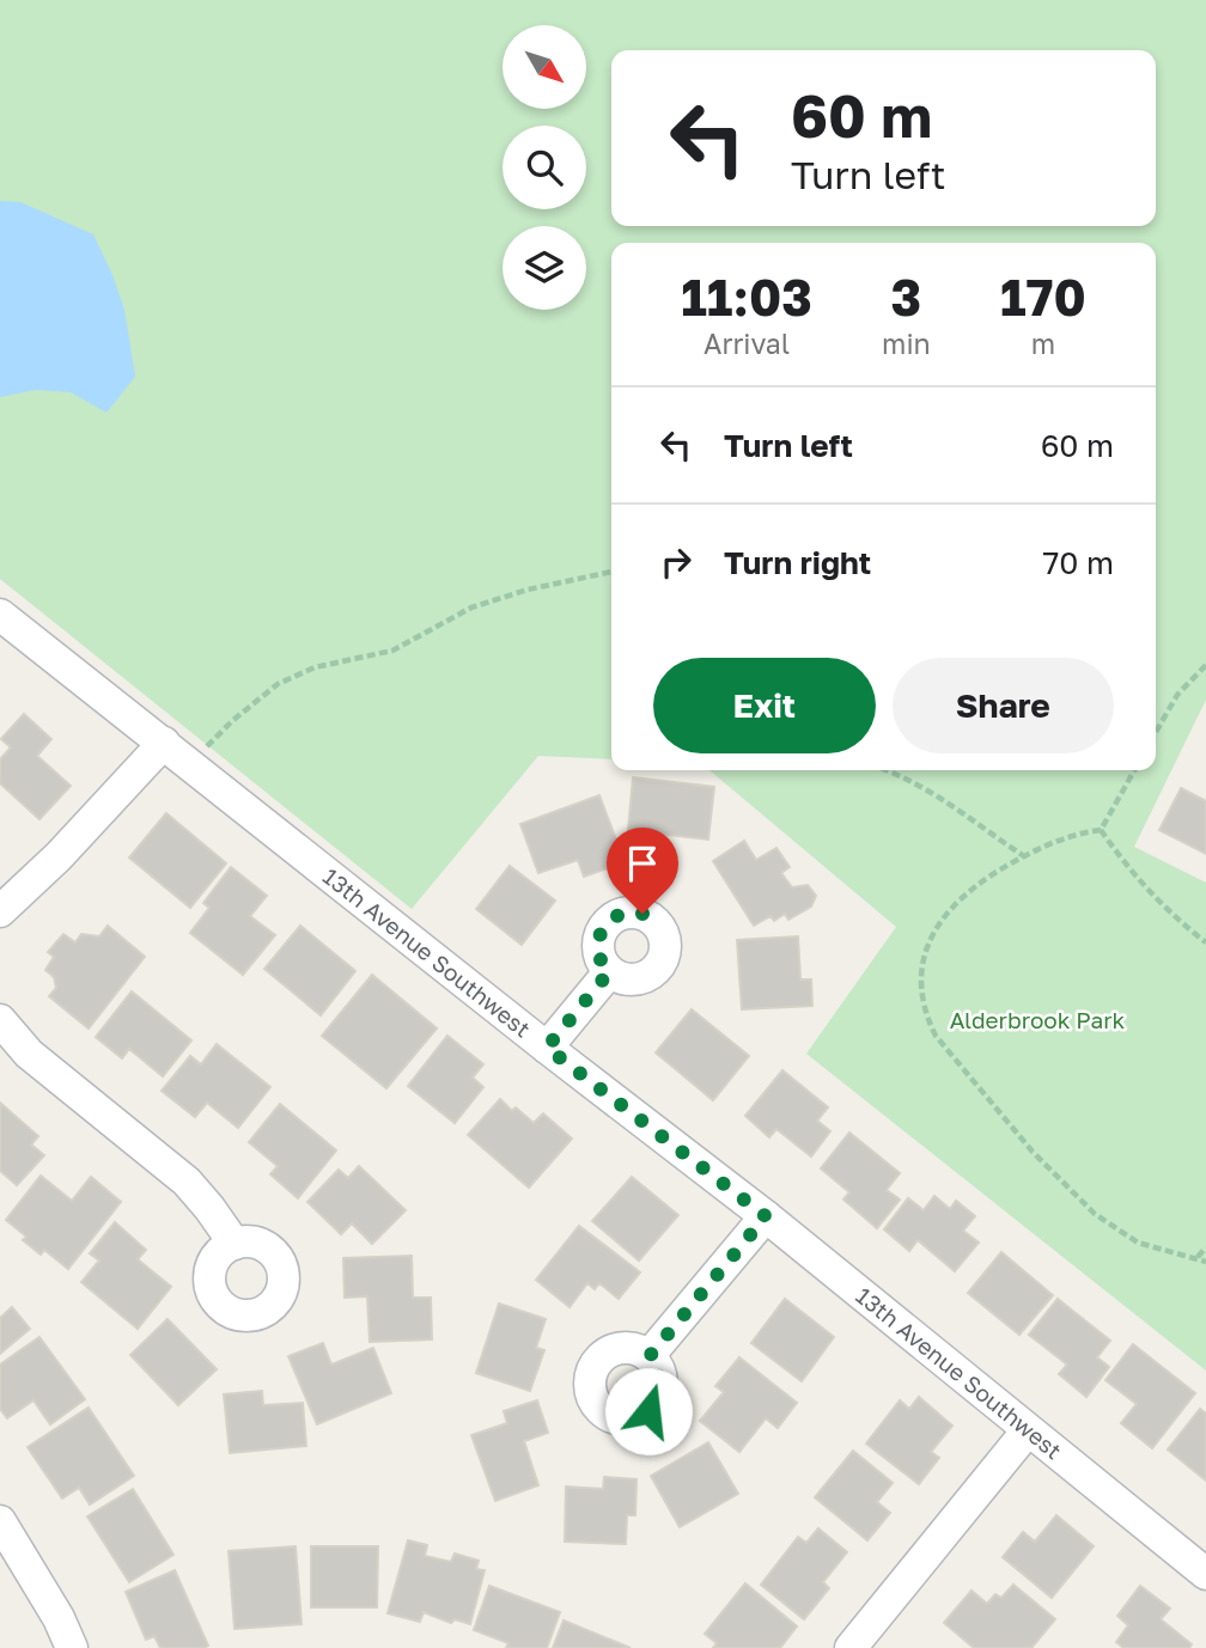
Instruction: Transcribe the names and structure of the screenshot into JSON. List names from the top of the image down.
{
  "streets": {
    "street": ["13th Avenue Southwest"]
  },
  "parks": ["Alderbrook Park"],
  "north": "bottom right",
  "page": {
    "turn": ["60 m", "Turn left"],
    "eta": [
      "11:03",
      "Arrival",
      "3",
      "min",
      "170",
      "m"
    ],
    "list": [
      {
        "name": "Turn left",
        "value": "60 m"
      },
      {
        "name": "Turn right",
        "value": "70 m"
      }
    ],
    "buttons": ["Exit", "Share"]
  }
}
